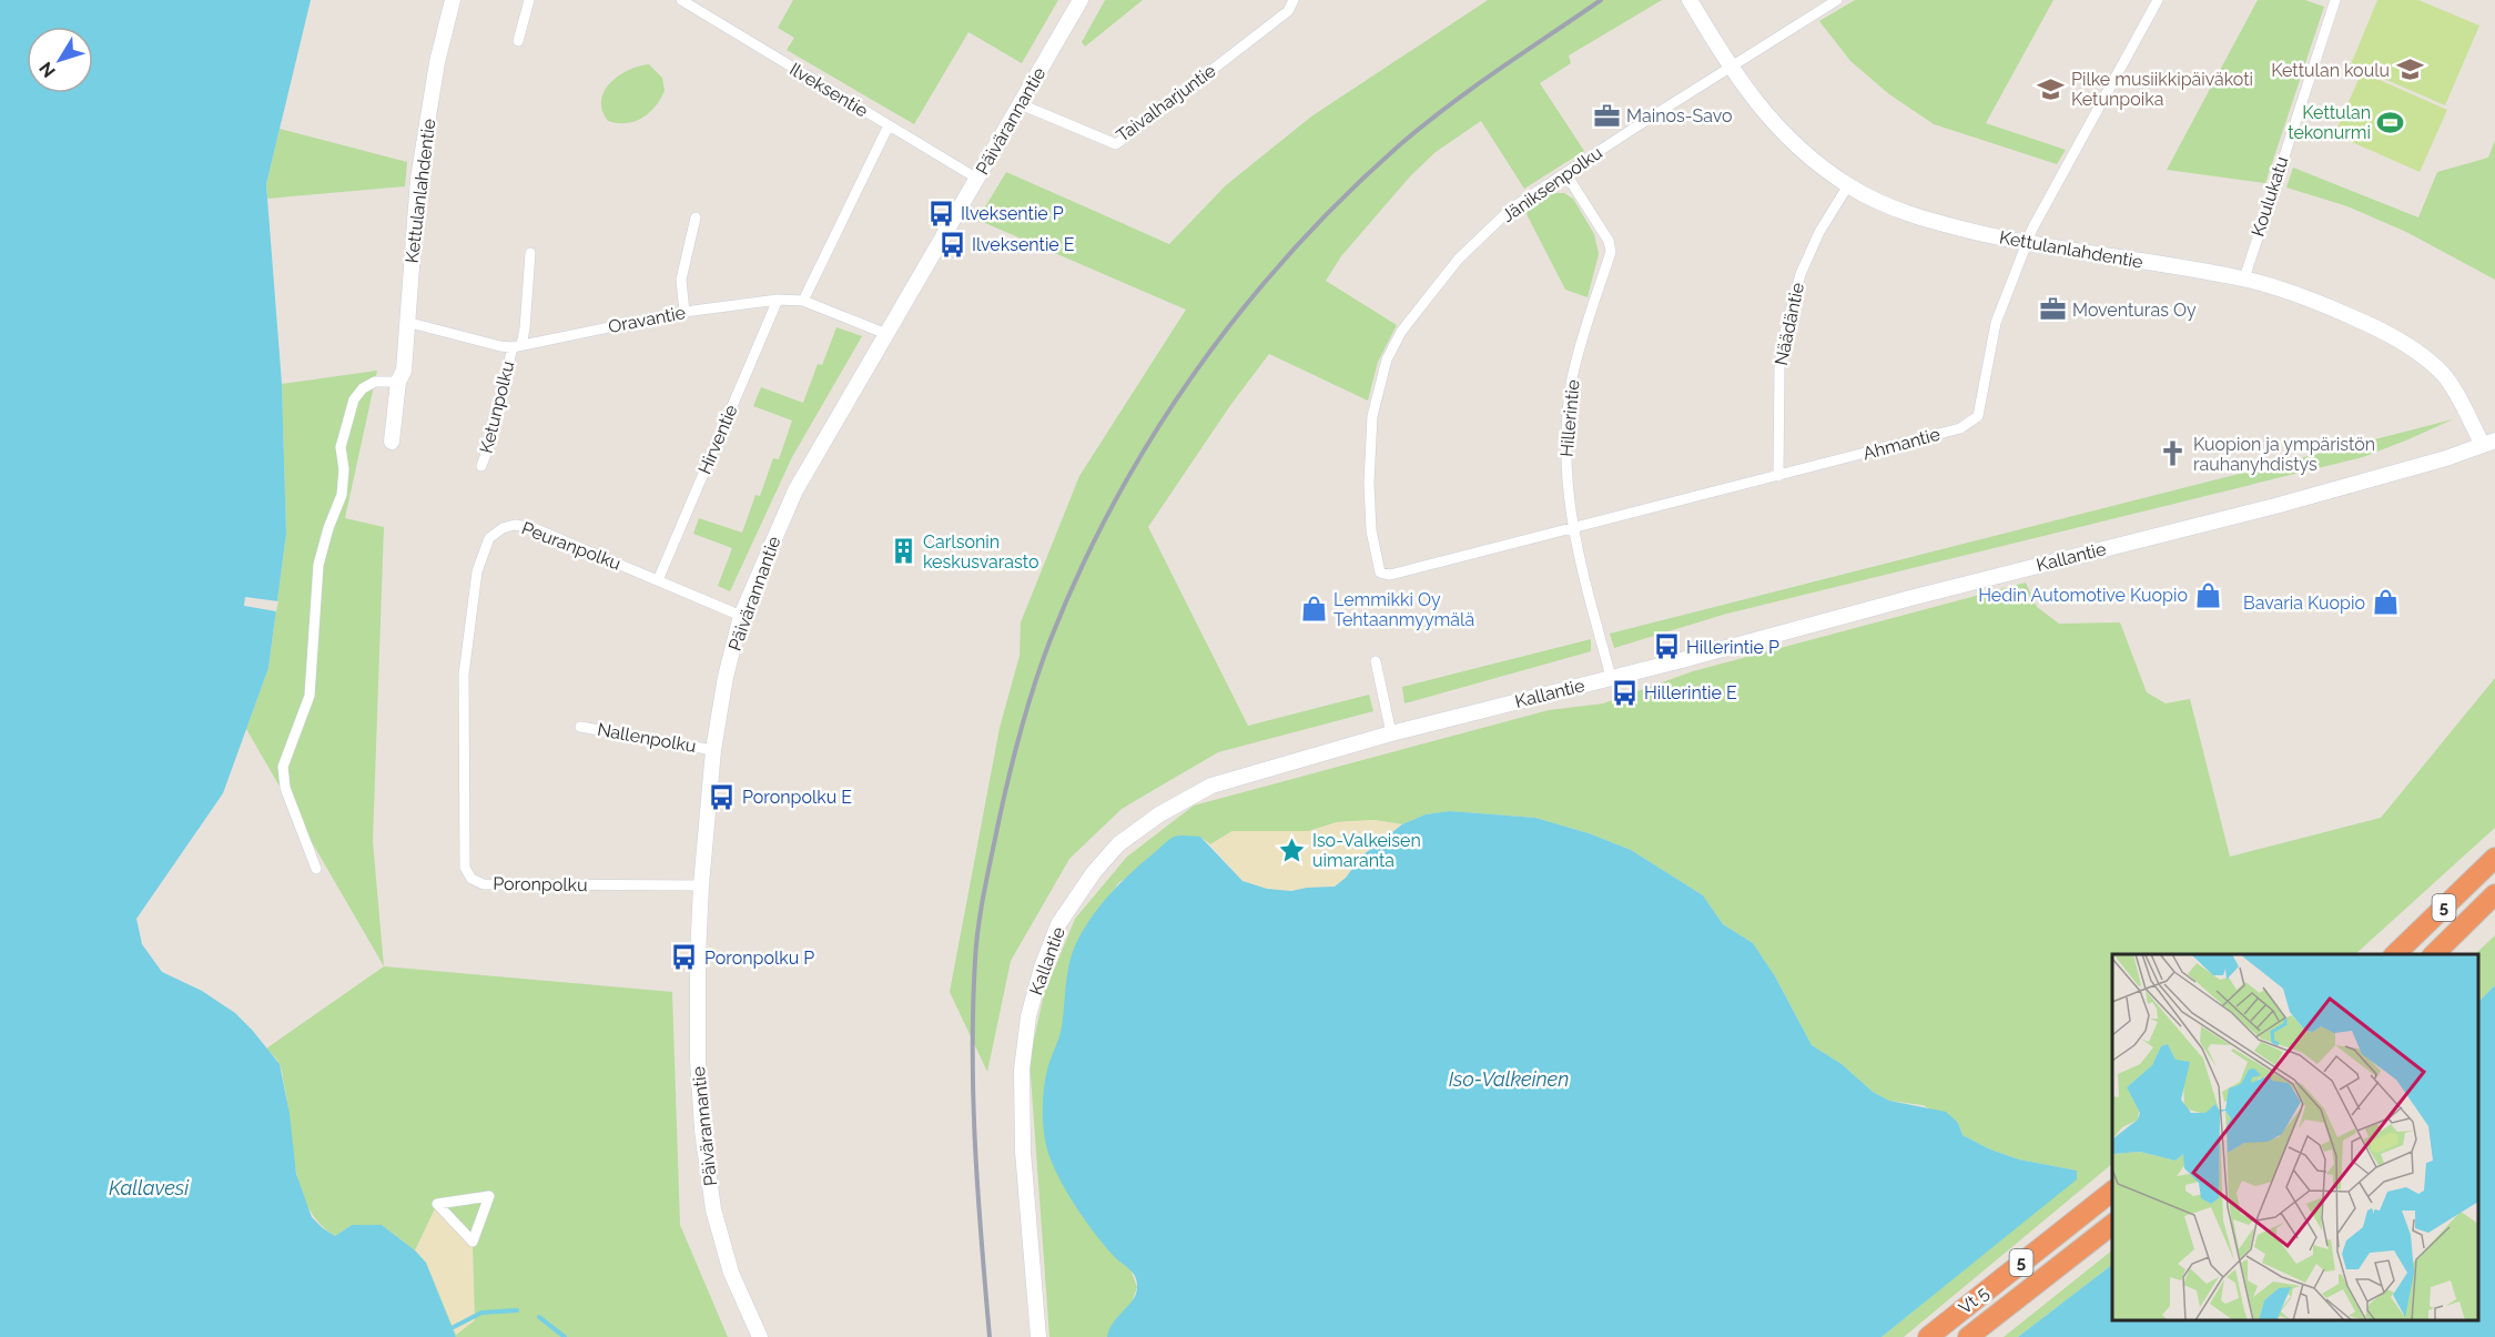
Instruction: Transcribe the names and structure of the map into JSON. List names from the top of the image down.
{
  "streets": {
    "highway": ["5", "Vt 5"],
    "street": [
      "Ilveksentie",
      "Taivalharjuntie",
      "Päivärannantie",
      "Jäniksenpolku",
      "Kettulanlahdentie",
      "Koulukatu",
      "Oravantie",
      "Näädäntie",
      "Ketunpolku",
      "Hillerintie",
      "Hirventie",
      "Ahmantie",
      "Peuranpolku",
      "Kallantie",
      "Nallenpolku",
      "Poronpolku"
    ]
  },
  "crossings": [
    ["Ilveksentie", "Päivärannantie"],
    ["Taivalharjuntie", "Päivärannantie"],
    ["Päivärannantie", "Oravantie"],
    ["Päivärannantie", "Peuranpolku"],
    ["Päivärannantie", "Nallenpolku"],
    ["Päivärannantie", "Poronpolku"],
    ["Jäniksenpolku", "Kettulanlahdentie"],
    ["Jäniksenpolku", "Hillerintie"],
    ["Jäniksenpolku", "Ahmantie"],
    ["Kettulanlahdentie", "Koulukatu"],
    ["Kettulanlahdentie", "Oravantie"],
    ["Kettulanlahdentie", "Näädäntie"],
    ["Kettulanlahdentie", "Ahmantie"],
    ["Kettulanlahdentie", "Kallantie"],
    ["Oravantie", "Ketunpolku"],
    ["Oravantie", "Hirventie"],
    ["Näädäntie", "Ahmantie"],
    ["Hillerintie", "Ahmantie"],
    ["Hillerintie", "Kallantie"],
    ["Hirventie", "Peuranpolku"],
    ["Peuranpolku", "Poronpolku"]
  ],
  "water": ["Iso-Valkeinen", "Kallavesi"],
  "places": {
    "school or university": ["Kettulan koulu", "Pilke musiikkipäiväkoti Ketunpoika"],
    "office": ["Mainos-Savo", "Moventuras Oy"],
    "sports": ["Kettulan tekonurmi"],
    "bus stop": [
      "Ilveksentie P",
      "Ilveksentie E",
      "Hillerintie P",
      "Hillerintie E",
      "Poronpolku E",
      "Poronpolku P"
    ],
    "church": ["Kuopion ja ympäristön rauhanyhdistys"],
    "building": ["Carlsonin keskusvarasto"],
    "shop": ["Hedin Automotive Kuopio", "Bavaria Kuopio", "Lemmikki Oy Tehtaanmyymälä"],
    "place": ["Iso-Valkeisen uimaranta"]
  },
  "north": "bottom left"
}
